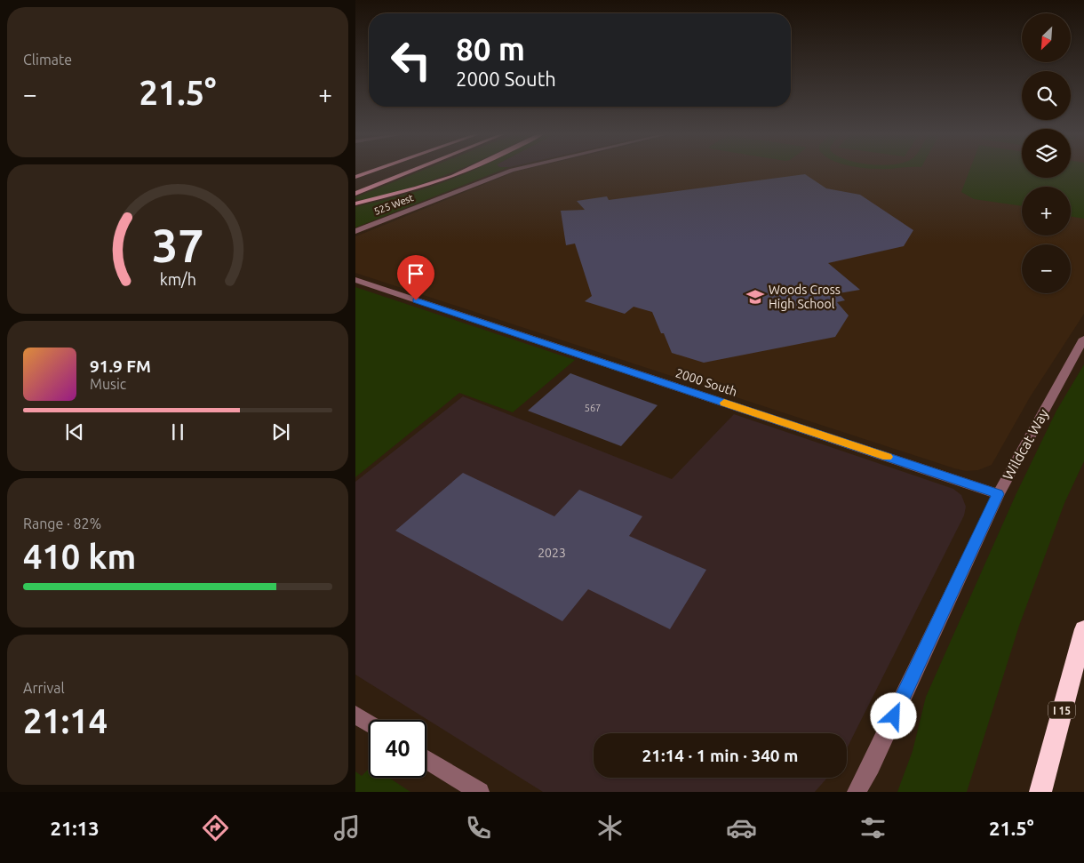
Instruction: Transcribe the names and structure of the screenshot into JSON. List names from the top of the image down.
{
  "streets": {
    "highway": ["I 15"],
    "street": ["525 West", "2000 South", "Wildcat Way"]
  },
  "crossings": [
    ["2000 South", "Wildcat Way"]
  ],
  "places": {
    "school or university": ["Woods Cross High School"]
  },
  "house_numbers": ["567", "2023"],
  "north": "bottom left",
  "page": {
    "tile": [
      "Climate",
      ["Range · 82%", "410 km"],
      ["Arrival", "21:14"]
    ],
    "map_buttons": ["+", "−"],
    "turn": ["80 m", "2000 South"],
    "heat": ["−", "21.5°", "+"],
    "song": ["91.9 FM", "Music"],
    "limit": "40",
    "trip": "21:14 · 1 min · 340 m",
    "tabs": ["21:13", "21.5°"],
    "gauge": ["37", "km/h"]
  }
}
